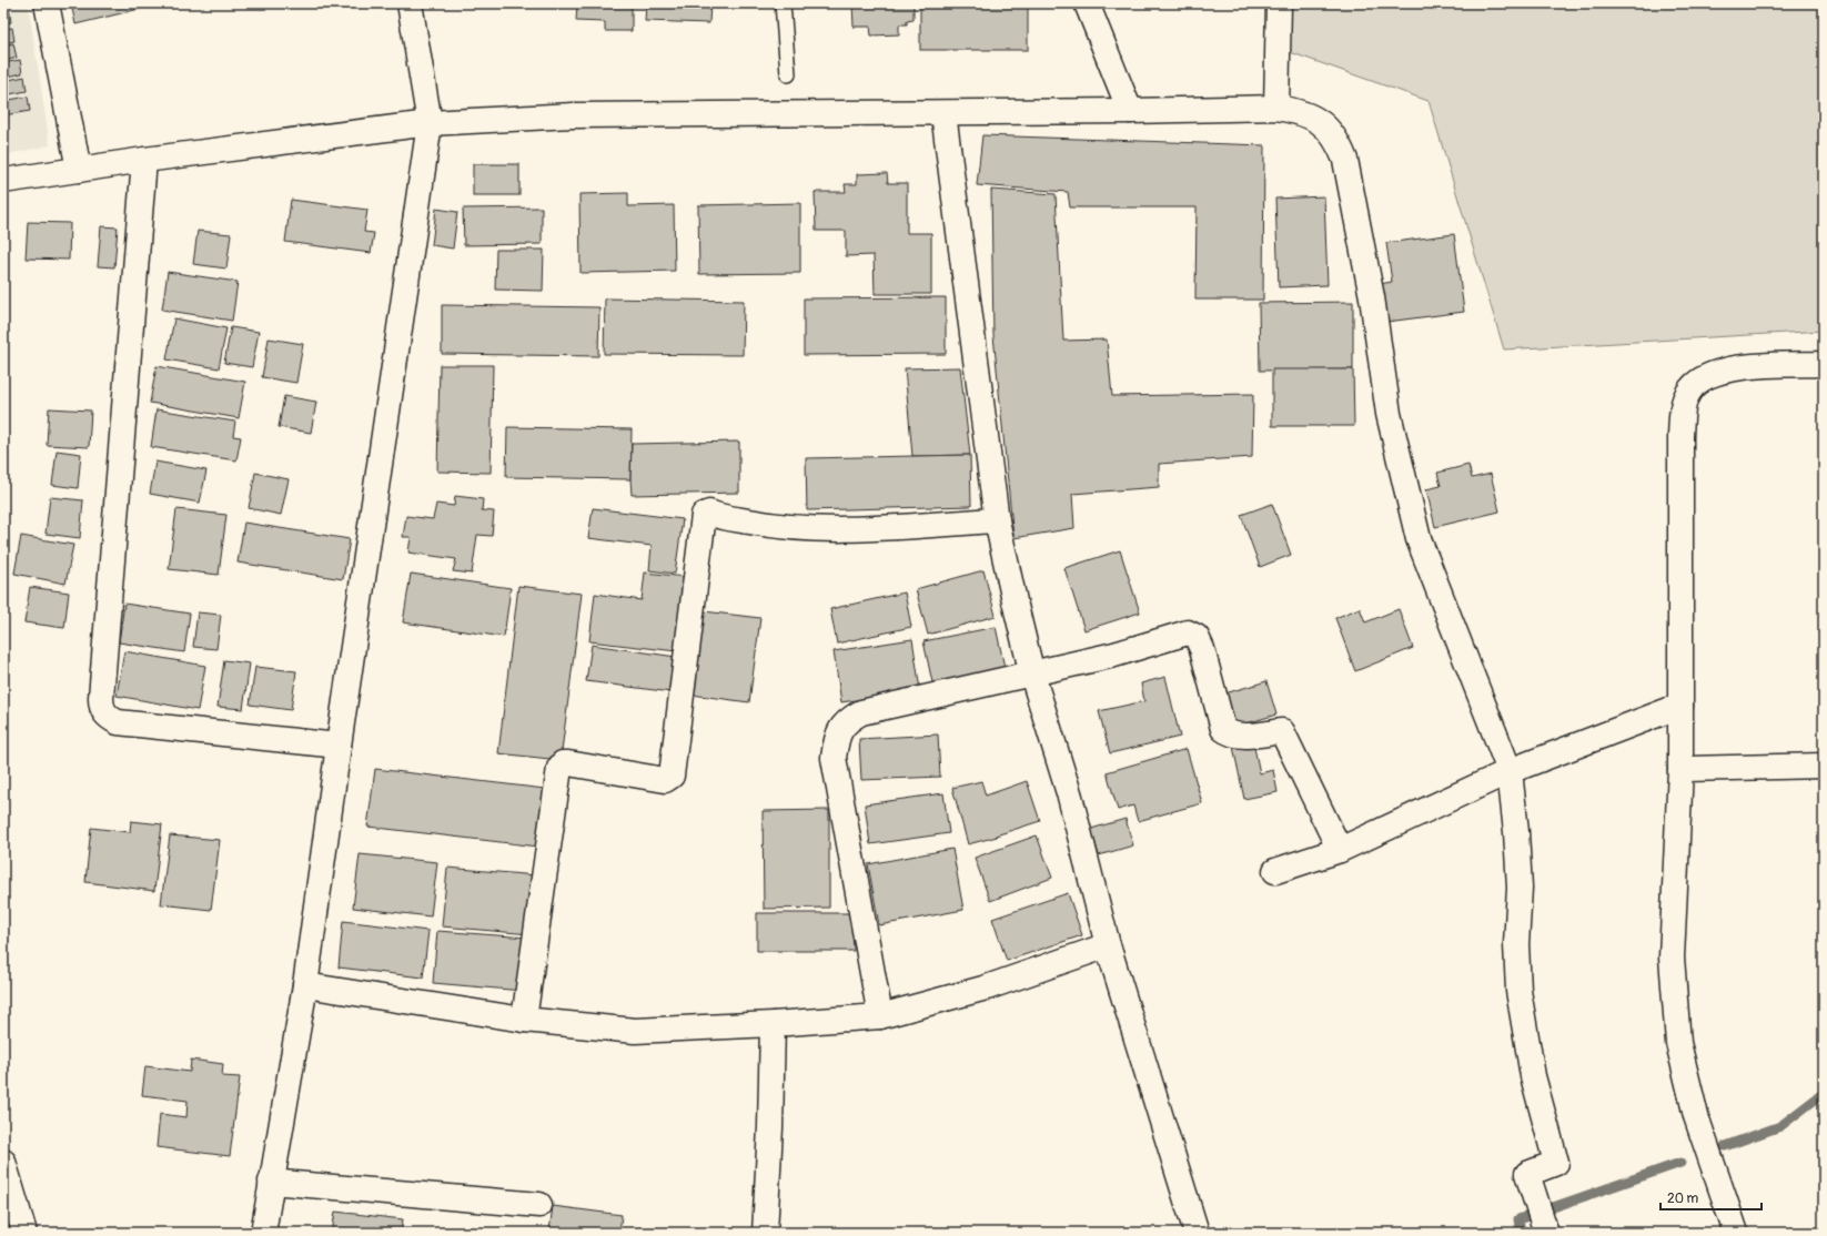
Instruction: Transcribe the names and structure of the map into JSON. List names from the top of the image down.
{
  "scale_bar": "20 m"
}
